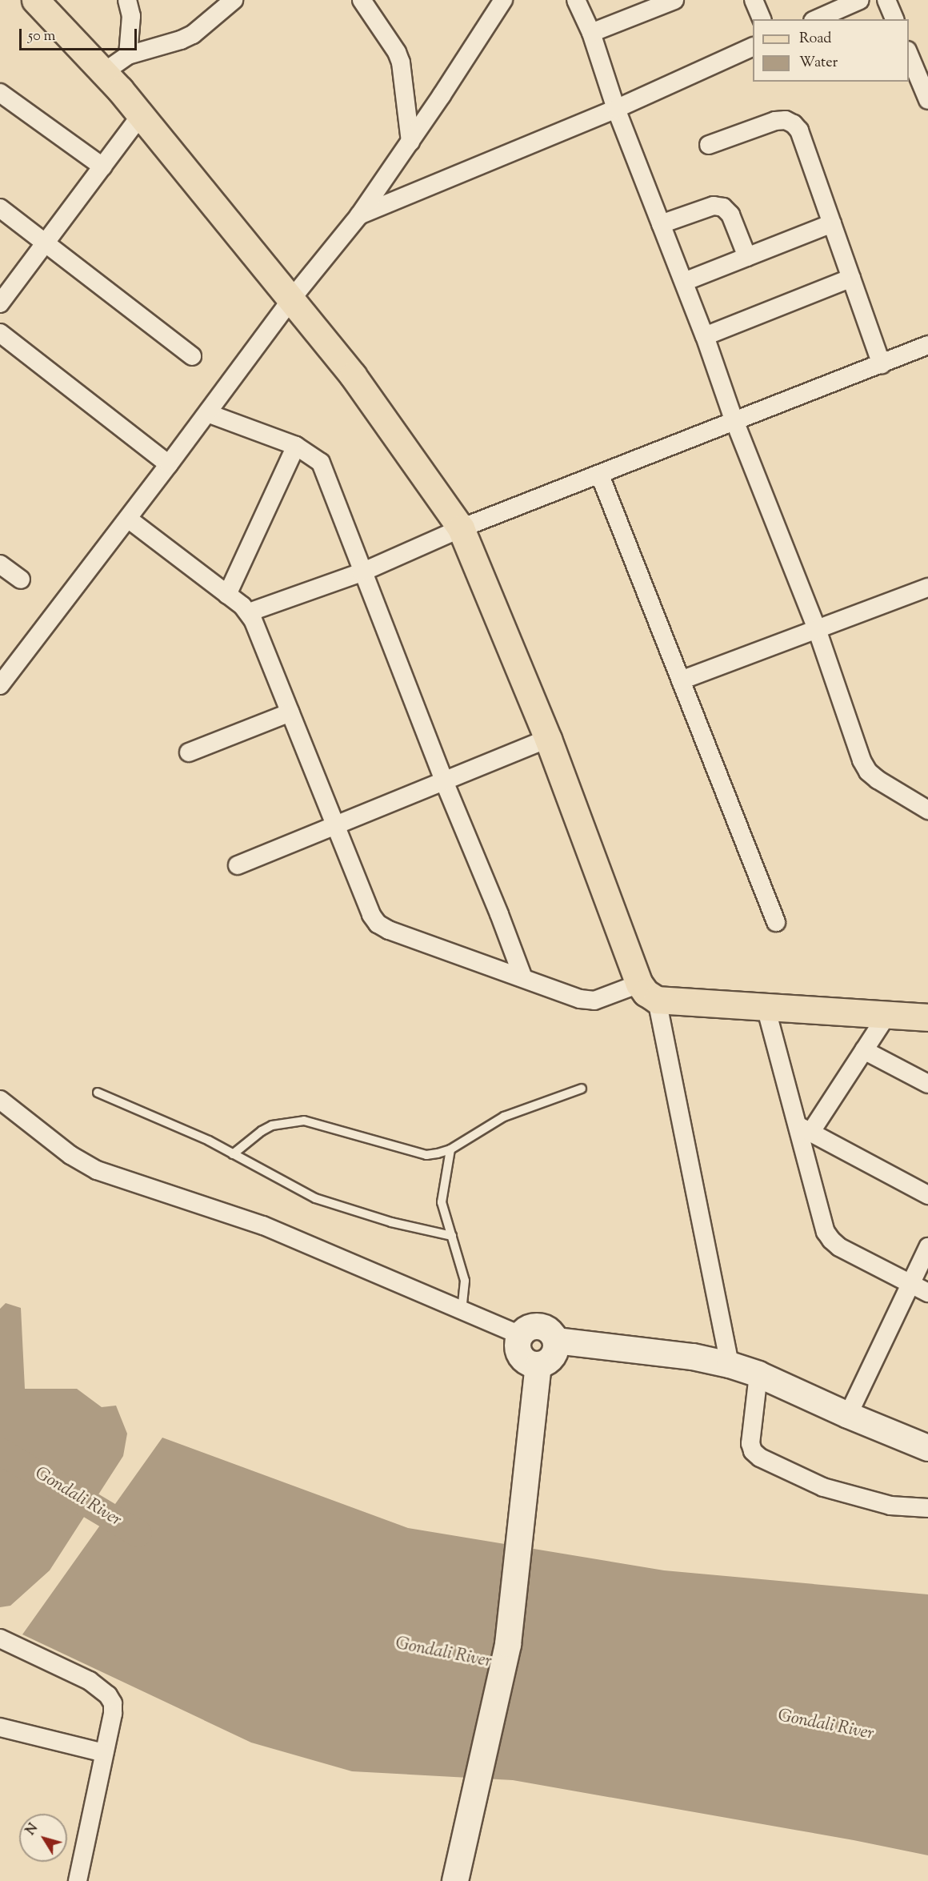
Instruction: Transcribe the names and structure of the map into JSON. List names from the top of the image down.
{
  "water": ["Gondali River"],
  "legend": ["Road", "Water"],
  "scale_bar": "50 m",
  "north": "top left"
}
